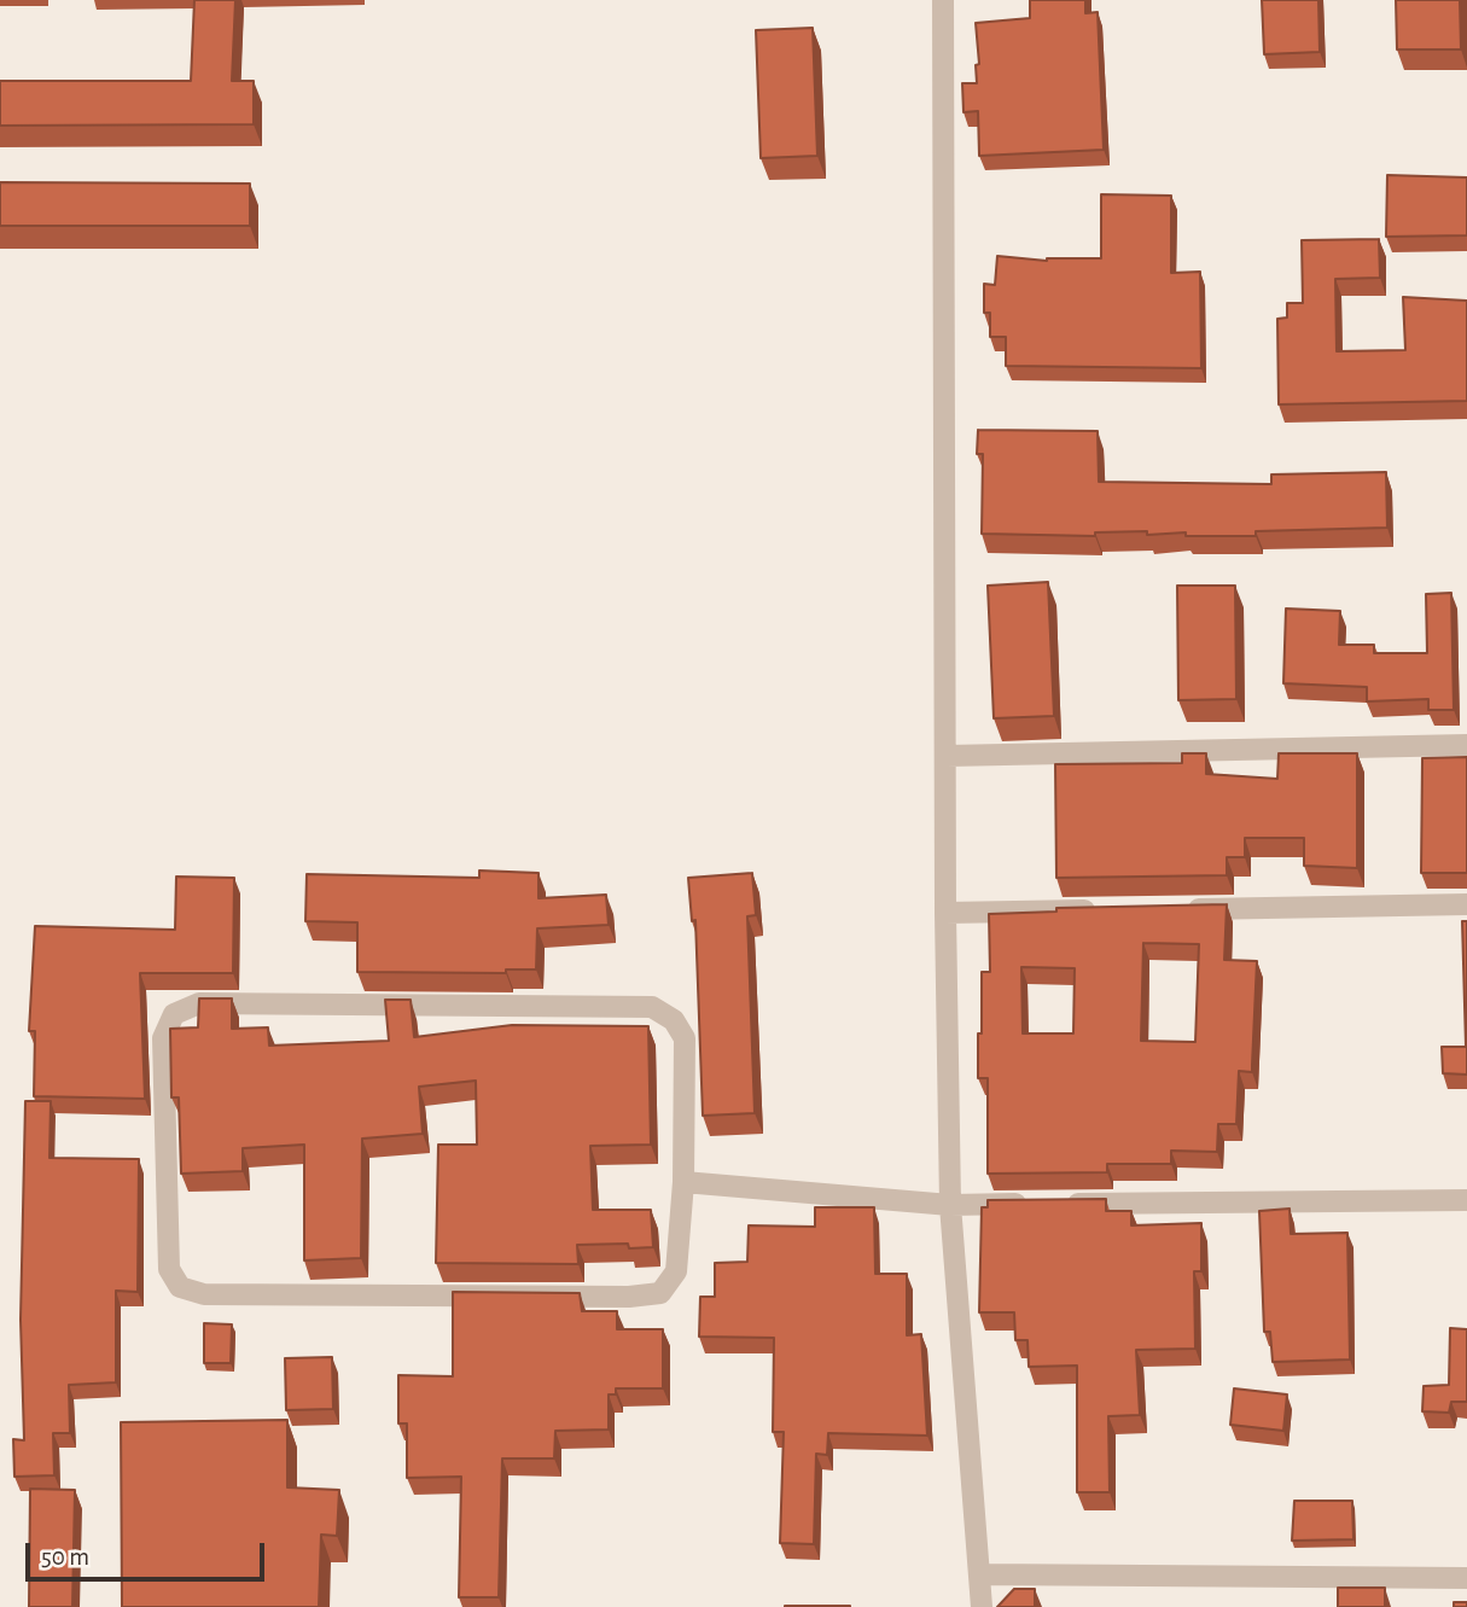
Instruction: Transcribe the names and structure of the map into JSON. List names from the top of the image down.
{
  "scale_bar": "50 m"
}
